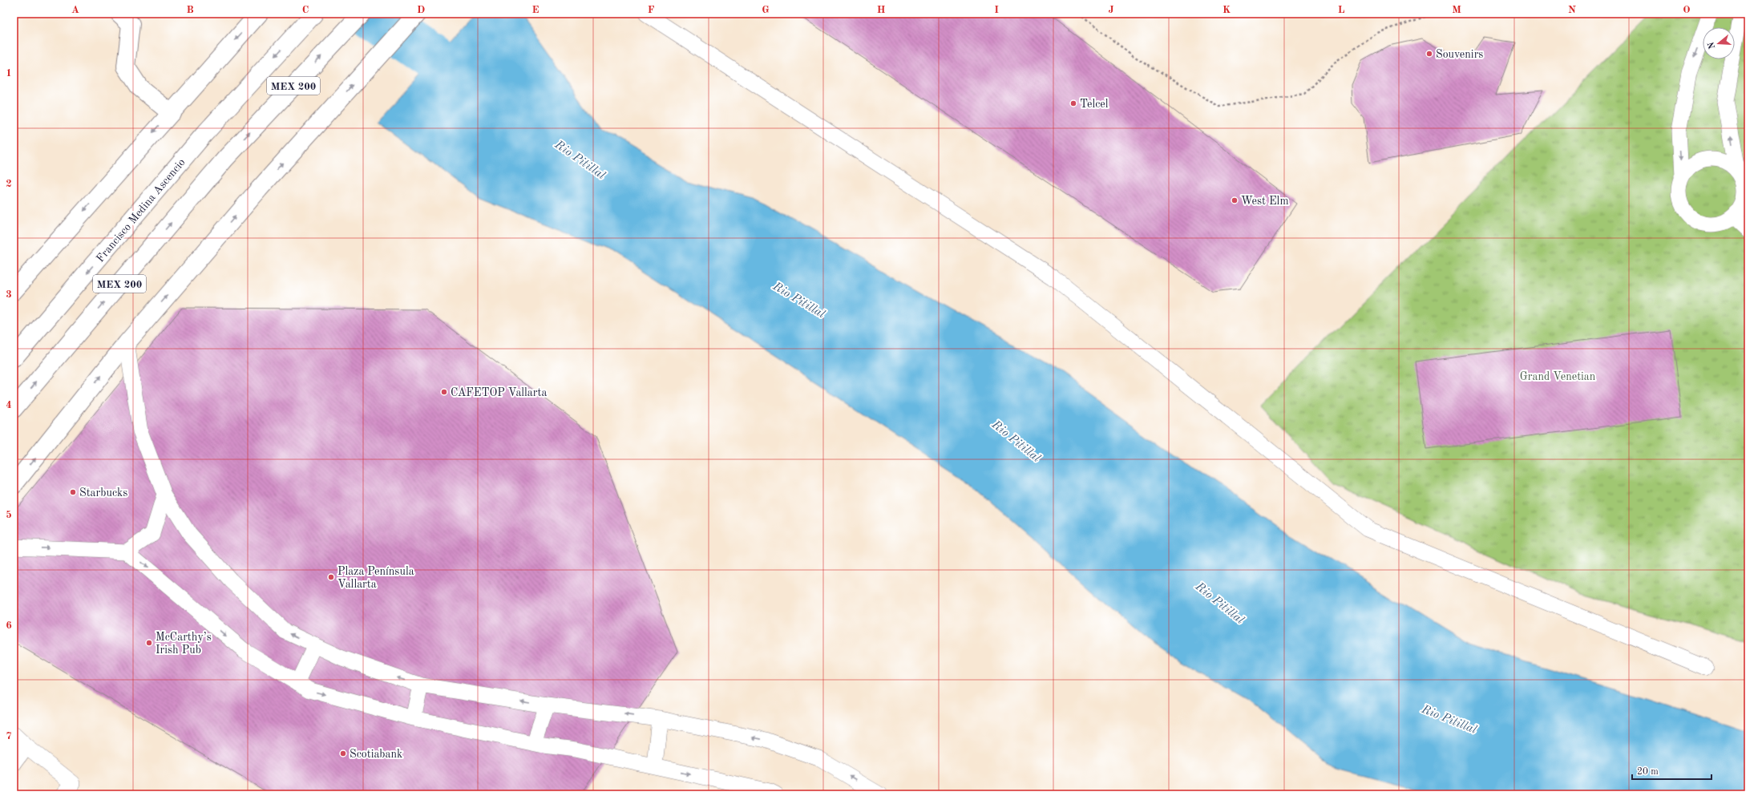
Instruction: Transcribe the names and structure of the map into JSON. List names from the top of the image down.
{
  "streets": {
    "main road": ["MEX 200", "Francisco Medina Ascencio"]
  },
  "water": ["Rio Pitillal"],
  "parks": ["Grand Venetian"],
  "places": [
    "Souvenirs",
    "Telcel",
    "West Elm",
    "CAFETOP Vallarta",
    "Starbucks",
    "Plaza Península Vallarta",
    "McCarthy’s Irish Pub",
    "Scotiabank"
  ],
  "scale_bar": "20 m",
  "north": "left",
  "grid": {
    "columns": [
      "A",
      "B",
      "C",
      "D",
      "E",
      "F",
      "G",
      "H",
      "I",
      "J",
      "K",
      "L",
      "M",
      "N",
      "O"
    ],
    "rows": [
      "1",
      "2",
      "3",
      "4",
      "5",
      "6",
      "7"
    ]
  }
}
